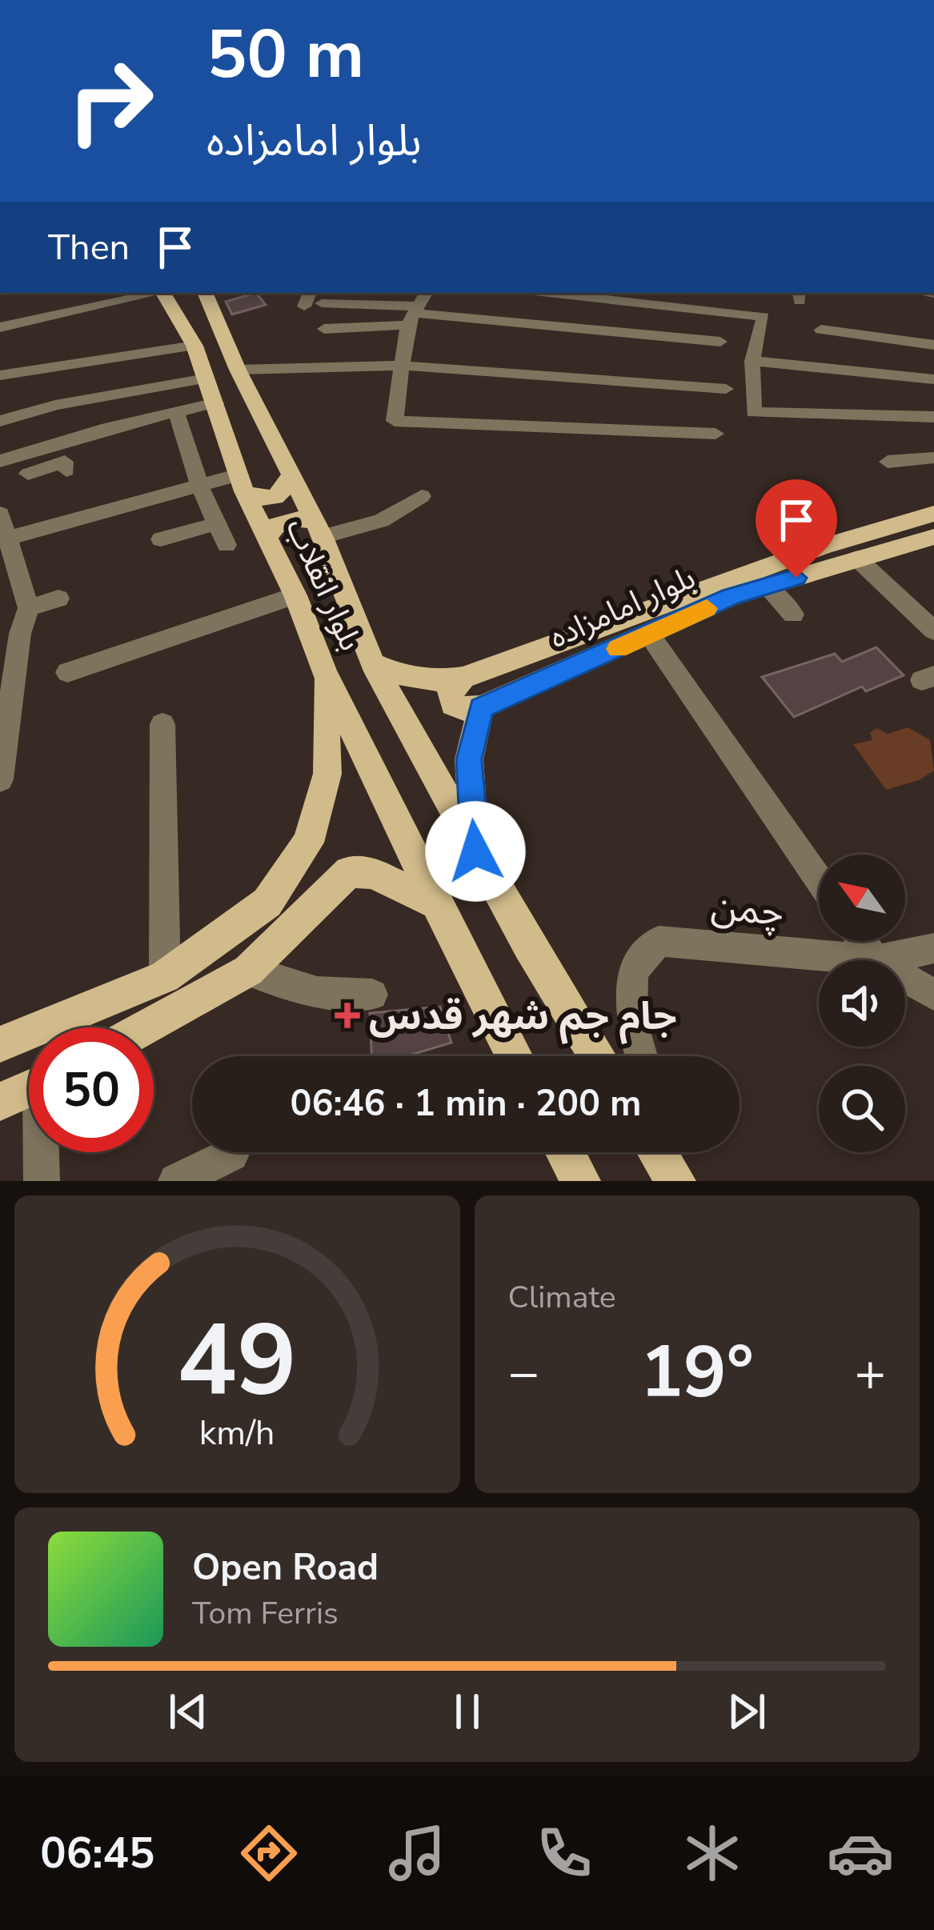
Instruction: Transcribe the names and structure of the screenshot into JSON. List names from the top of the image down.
{
  "streets": {
    "main road": ["بلوار انقلاب", "بلوار امامزاده"],
    "street": ["چمن"]
  },
  "crossings": [
    ["بلوار انقلاب", "بلوار امامزاده"]
  ],
  "places": {
    "health": ["جام جم شهر قدس"]
  },
  "north": "top left",
  "page": {
    "turn": ["50 m", "بلوار امامزاده"],
    "then": "Then",
    "limit": "50",
    "trip": "06:46 · 1 min · 200 m",
    "tile": "Climate",
    "heat": ["−", "19°", "+"],
    "song": ["Open Road", "Tom Ferris"],
    "tabs": "06:45",
    "gauge": ["49", "km/h"]
  }
}
